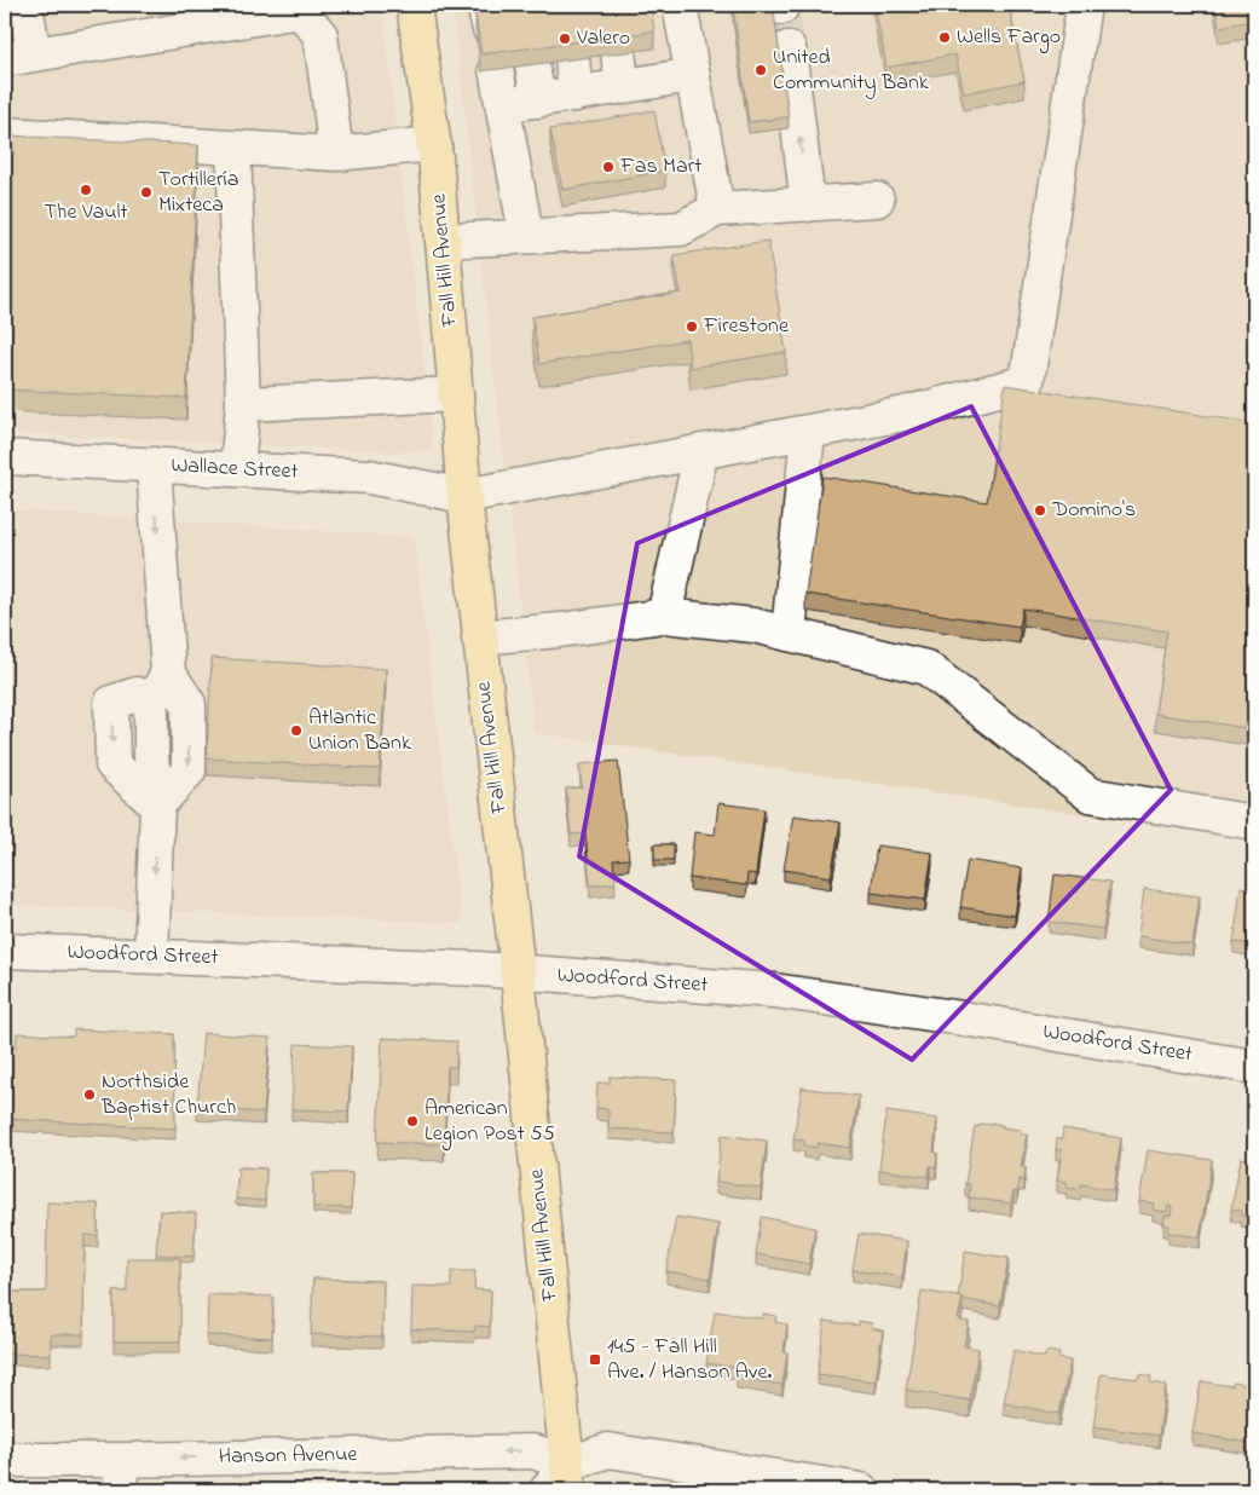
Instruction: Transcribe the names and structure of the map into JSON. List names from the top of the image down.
{
  "streets": {
    "main road": ["Fall Hill Avenue"],
    "street": ["Wallace Street", "Woodford Street", "Hanson Avenue"]
  },
  "crossings": [
    ["Fall Hill Avenue", "Wallace Street"],
    ["Fall Hill Avenue", "Woodford Street"],
    ["Fall Hill Avenue", "Hanson Avenue"]
  ],
  "one_way": ["Hanson Avenue"],
  "places": {
    "other": [
      "Wells Fargo",
      "Valero",
      "United Community Bank",
      "Fas Mart",
      "The Vault",
      "Tortillería Mixteca",
      "Firestone",
      "Domino's",
      "Atlantic Union Bank",
      "Northside Baptist Church",
      "American Legion Post 55"
    ],
    "transit": ["145 - Fall Hill Ave. / Hanson Ave."]
  }
}
